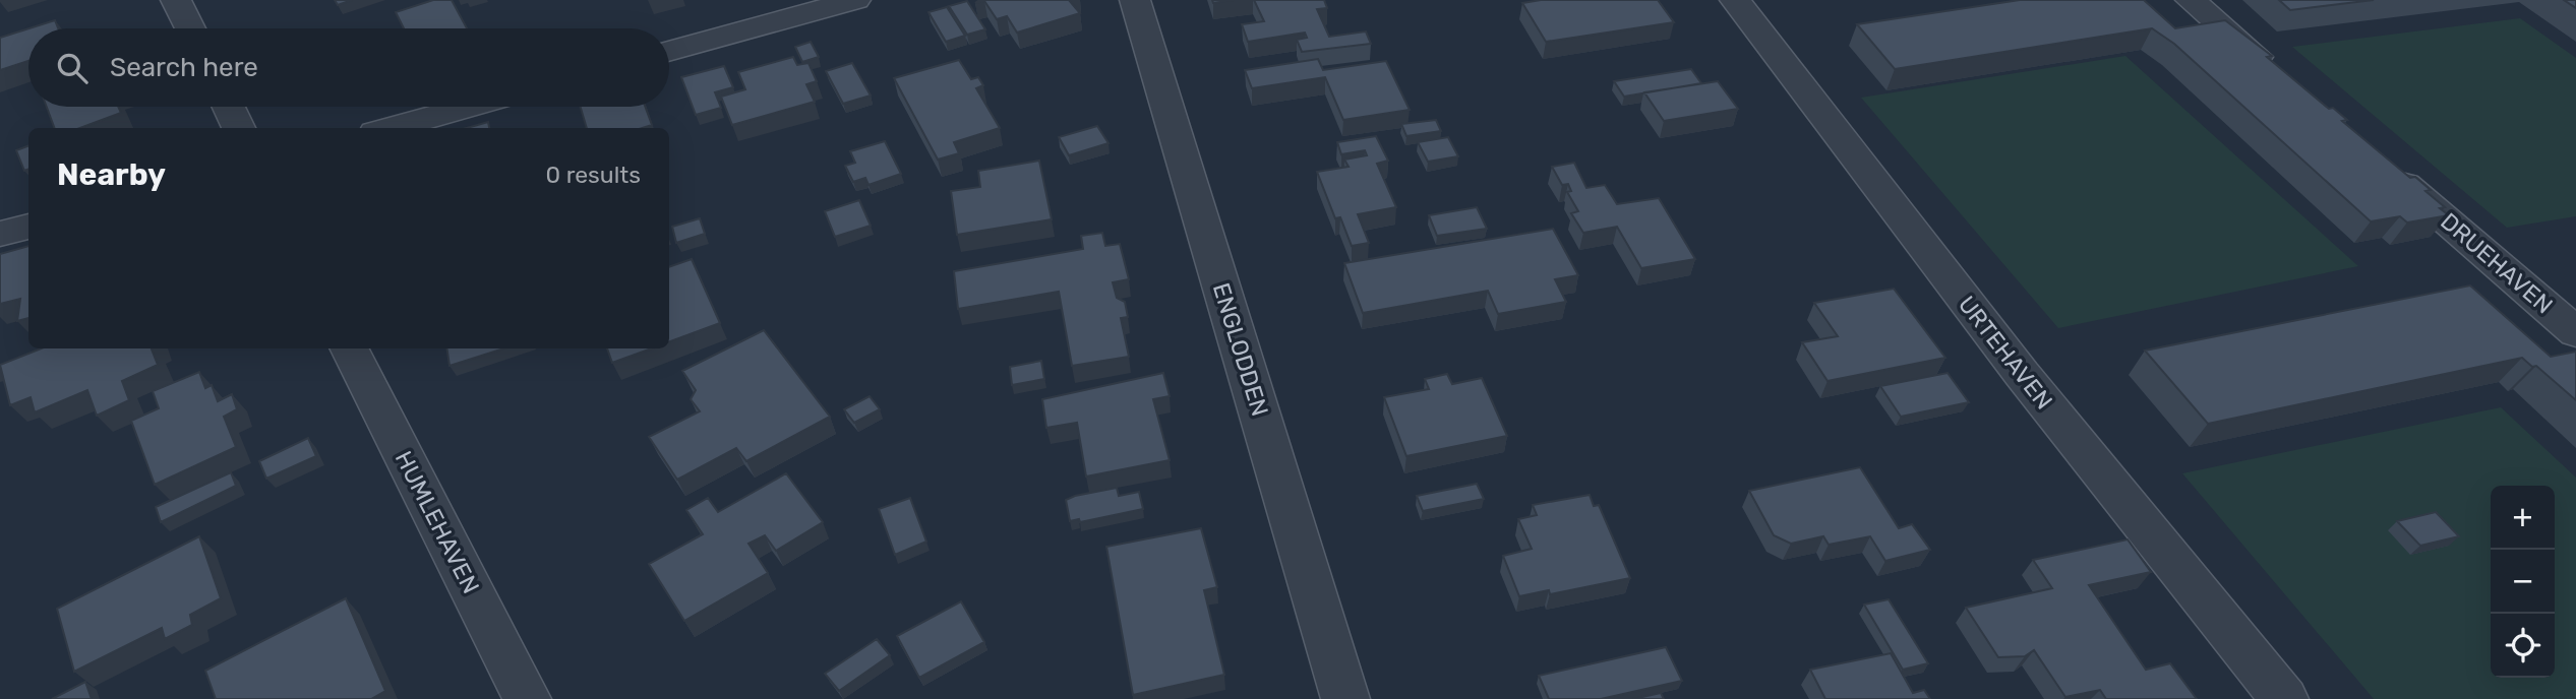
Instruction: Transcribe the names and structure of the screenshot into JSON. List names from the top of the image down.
{
  "streets": {
    "street": [
      "DRUEHAVEN",
      "ENGLODDEN",
      "URTEHAVEN",
      "HUMLEHAVEN"
    ]
  },
  "page": {
    "search": "Search here",
    "heading": ["Nearby", "0 results"],
    "map_buttons": ["+", "−"]
  }
}
